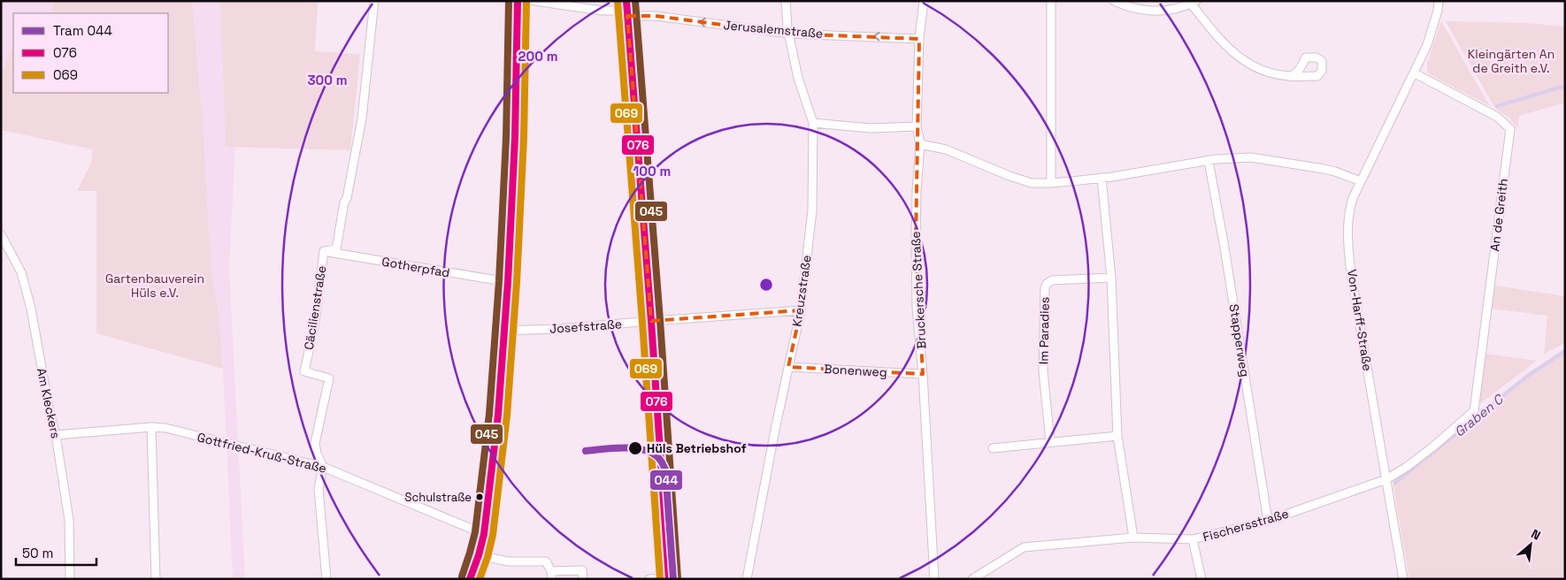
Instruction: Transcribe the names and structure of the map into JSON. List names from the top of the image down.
{
  "streets": {
    "street": [
      "Jerusalemstraße",
      "An de Greith",
      "Gotherpfad",
      "Bruckersche Straße",
      "Kreuzstraße",
      "Cäcilienstraße",
      "Von-Harff-Straße",
      "Josefstraße",
      "Im Paradies",
      "Stapperweg",
      "Bonenweg",
      "Am Kleckers",
      "Gottfried-Kruß-Straße",
      "Fischersstraße"
    ]
  },
  "crossings": [
    ["Jerusalemstraße", "Bruckersche Straße"],
    ["Jerusalemstraße", "Kreuzstraße"],
    ["An de Greith", "Von-Harff-Straße"],
    ["An de Greith", "Fischersstraße"],
    ["Gotherpfad", "Cäcilienstraße"],
    ["Bruckersche Straße", "Bonenweg"],
    ["Kreuzstraße", "Josefstraße"],
    ["Kreuzstraße", "Bonenweg"],
    ["Cäcilienstraße", "Gottfried-Kruß-Straße"],
    ["Von-Harff-Straße", "Fischersstraße"],
    ["Stapperweg", "Fischersstraße"],
    ["Am Kleckers", "Gottfried-Kruß-Straße"]
  ],
  "one_way": ["Jerusalemstraße"],
  "water": ["Graben C"],
  "parks": ["Kleingärten An de Greith e.V.", "Gartenbauverein Hüls e.V."],
  "places": ["Hüls Betriebshof", "Schulstraße"],
  "lines": [
    "transit line 076",
    "transit line 069",
    "transit line 045",
    "tram line 044"
  ],
  "legend": ["Tram 044", "076", "069"],
  "scale_bar": "50 m",
  "north": "top right",
  "rings": ["200 m", "300 m", "100 m"]
}
